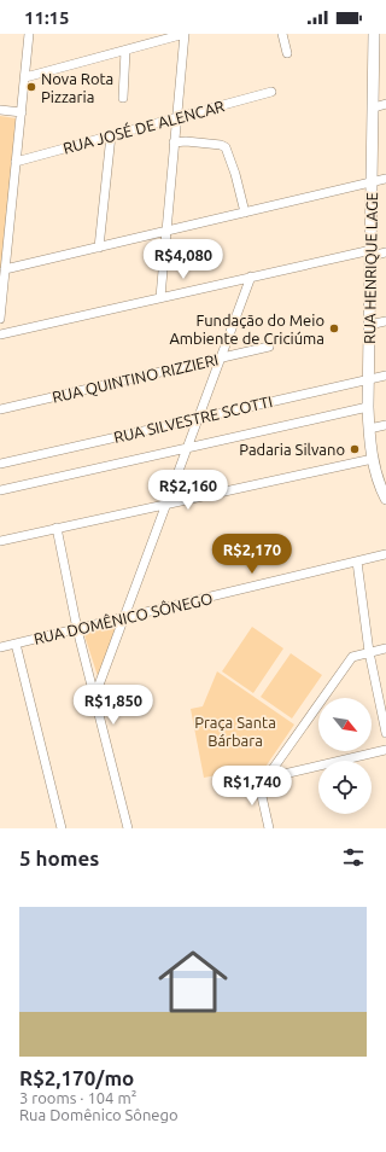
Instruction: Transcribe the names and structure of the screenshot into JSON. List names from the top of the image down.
{
  "streets": {
    "main road": ["RUA HENRIQUE LAGE"],
    "street": [
      "RUA JOSÉ DE ALENCAR",
      "RUA QUINTINO RIZZIERI",
      "RUA SILVESTRE SCOTTI",
      "RUA DOMÊNICO SÔNEGO"
    ]
  },
  "crossings": [
    ["RUA HENRIQUE LAGE", "RUA SILVESTRE SCOTTI"]
  ],
  "parks": ["Praça Santa Bárbara"],
  "places": ["Nova Rota Pizzaria", "Fundação do Meio Ambiente de Criciúma", "Padaria Silvano"],
  "north": "bottom right",
  "page": {
    "status": "11:15",
    "price": [
      "R$4,080",
      "R$2,160",
      "R$2,170",
      "R$1,850",
      "R$1,740"
    ],
    "heading": "5 homes",
    "list": [
      {
        "name": "R$2,170/mo",
        "note": "3 rooms · 104 m² · Rua Domênico Sônego"
      }
    ]
  }
}
